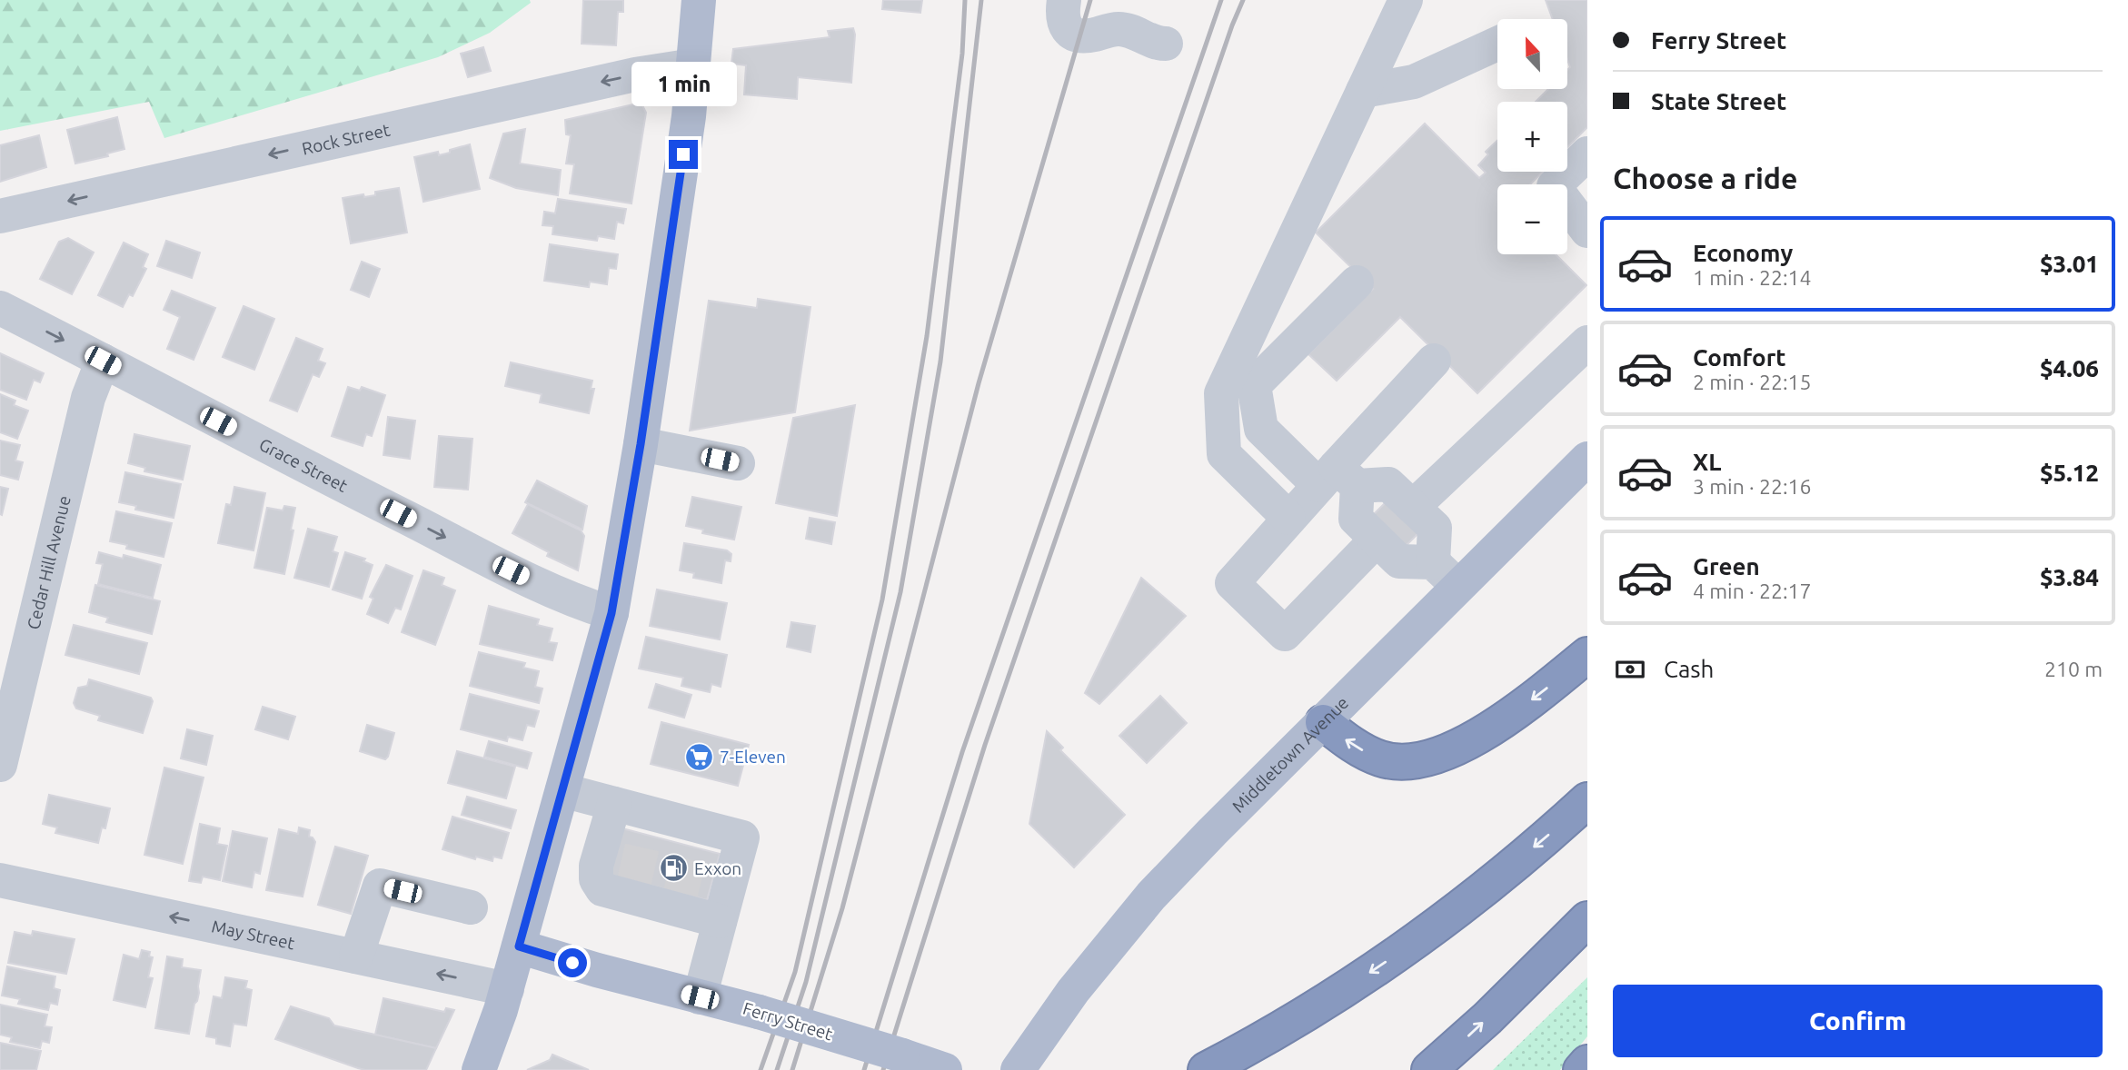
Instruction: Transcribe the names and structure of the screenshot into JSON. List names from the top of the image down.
{
  "streets": {
    "main road": ["Middletown Avenue", "Ferry Street"],
    "street": [
      "Rock Street",
      "Grace Street",
      "Cedar Hill Avenue",
      "May Street"
    ]
  },
  "crossings": [
    ["Grace Street", "Cedar Hill Avenue"]
  ],
  "one_way": ["Rock Street", "Grace Street", "May Street"],
  "places": {
    "supermarket": ["7-Eleven"],
    "fuel station": ["Exxon"]
  },
  "north": "top",
  "page": {
    "banner": ["Ferry Street", "State Street"],
    "map_buttons": ["+", "−"],
    "bubble": "1 min",
    "heading": "Choose a ride",
    "list": [
      {
        "name": "Economy",
        "note": "1 min · 22:14",
        "value": "$3.01"
      },
      {
        "name": "Comfort",
        "note": "2 min · 22:15",
        "value": "$4.06"
      },
      {
        "name": "XL",
        "note": "3 min · 22:16",
        "value": "$5.12"
      },
      {
        "name": "Green",
        "note": "4 min · 22:17",
        "value": "$3.84"
      }
    ],
    "pay": ["Cash", "210 m"],
    "buttons": "Confirm"
  }
}
